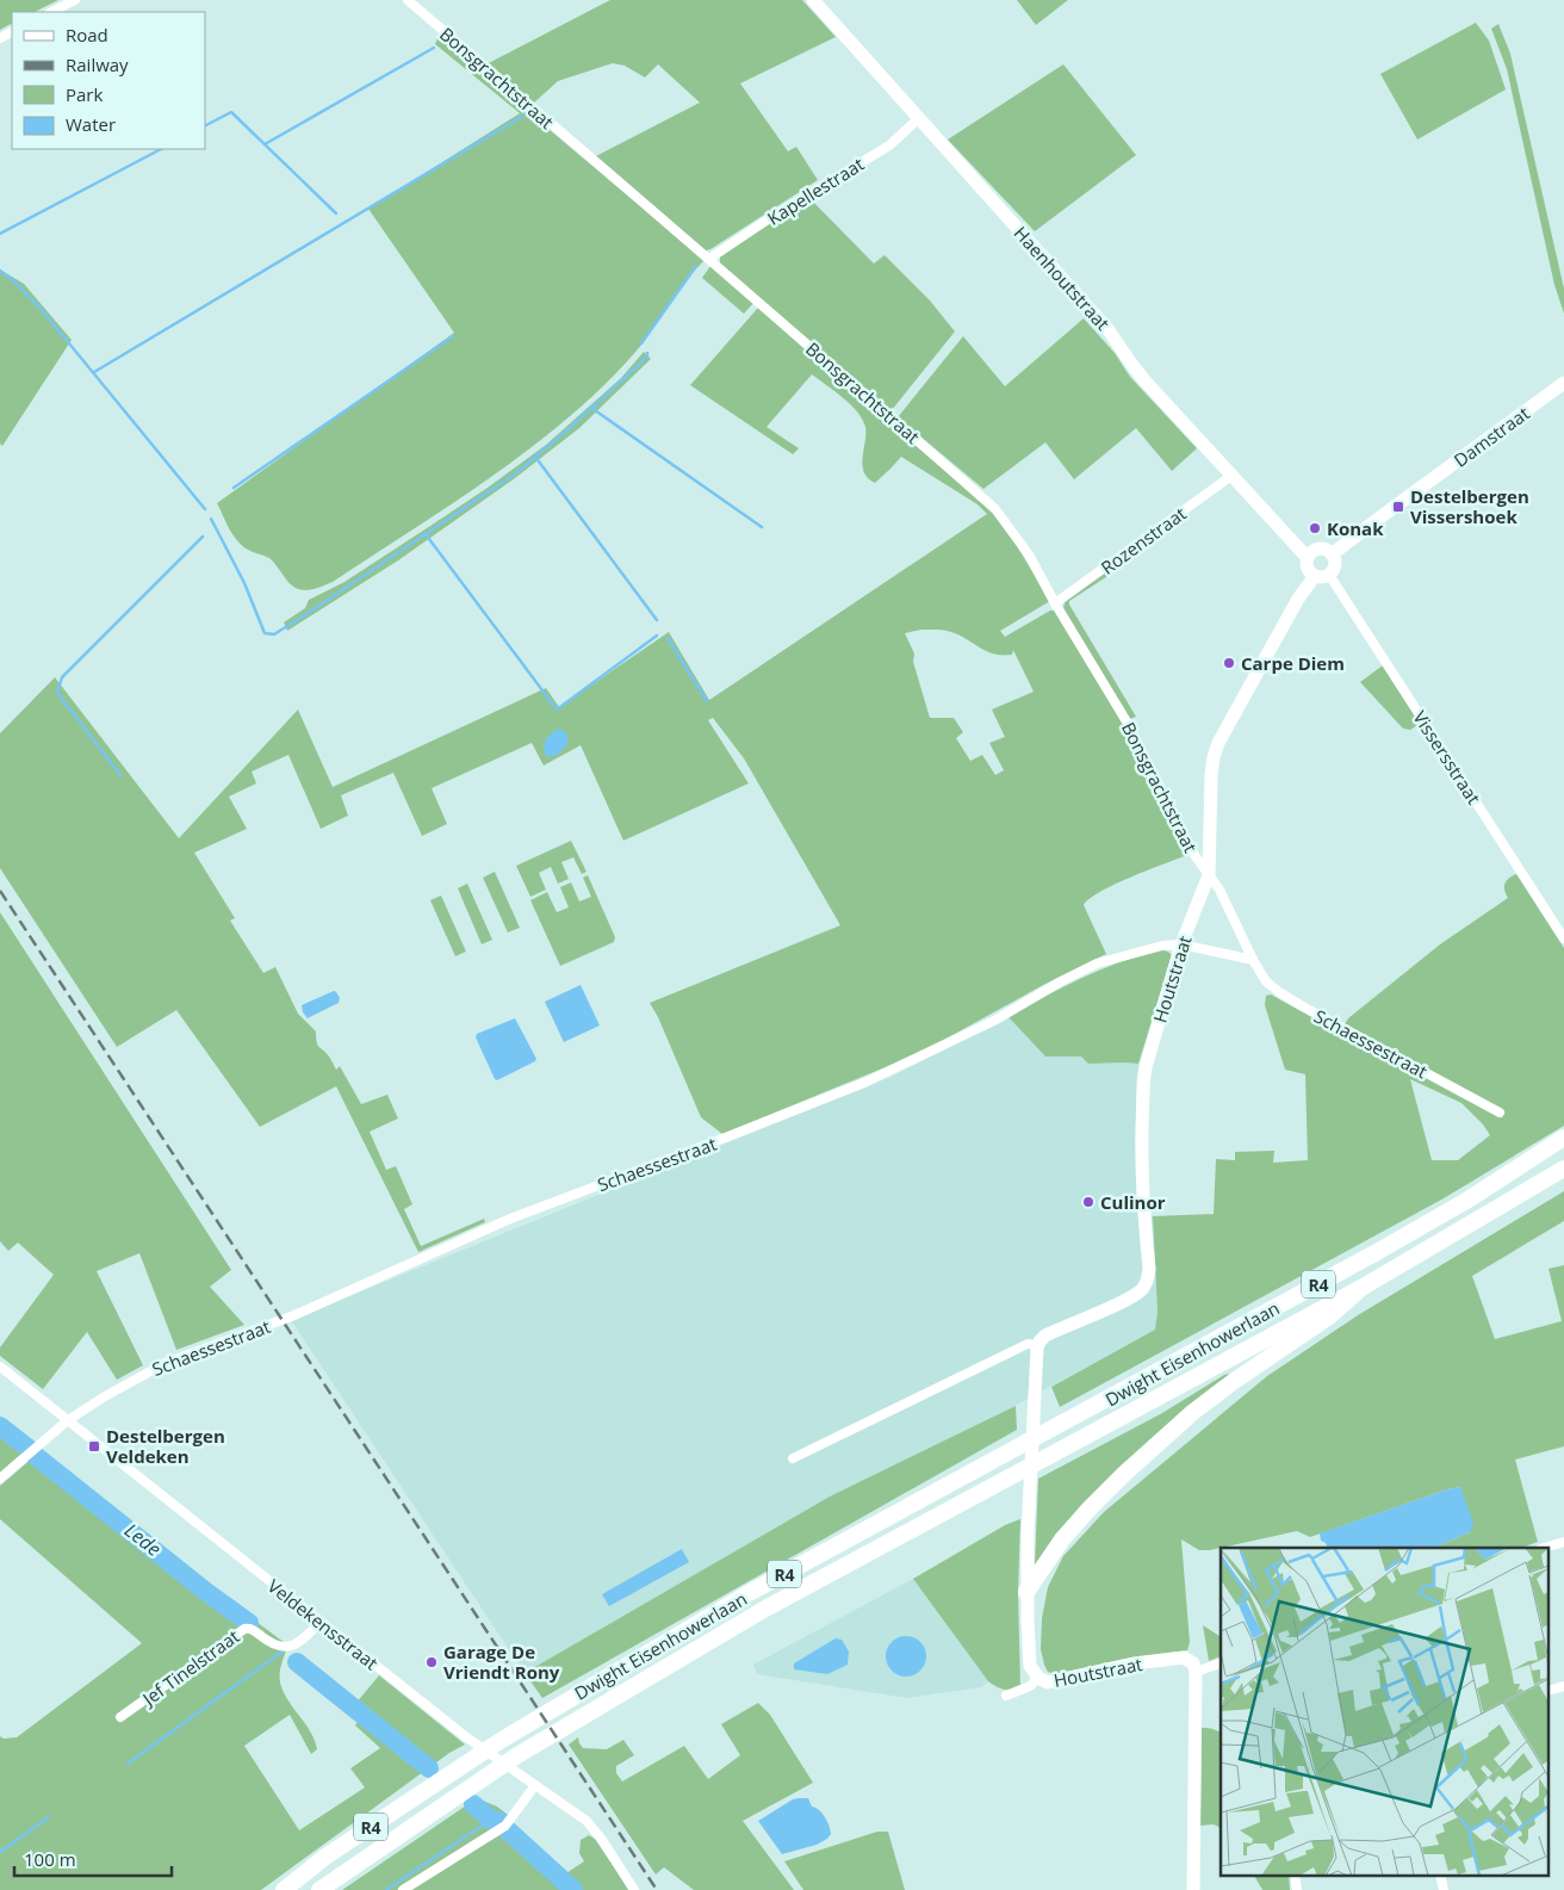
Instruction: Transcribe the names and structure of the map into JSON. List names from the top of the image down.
{
  "streets": {
    "highway": ["R4", "Dwight Eisenhowerlaan"],
    "street": [
      "Bonsgrachtstraat",
      "Kapellestraat",
      "Haenhoutstraat",
      "Damstraat",
      "Rozenstraat",
      "Vissersstraat",
      "Houtstraat",
      "Schaessestraat",
      "Veldekensstraat",
      "Jef Tinelstraat"
    ]
  },
  "crossings": [
    ["Bonsgrachtstraat", "Kapellestraat"],
    ["Bonsgrachtstraat", "Rozenstraat"],
    ["Bonsgrachtstraat", "Houtstraat"],
    ["Bonsgrachtstraat", "Schaessestraat"],
    ["Kapellestraat", "Haenhoutstraat"],
    ["Haenhoutstraat", "Damstraat"],
    ["Haenhoutstraat", "Rozenstraat"],
    ["Haenhoutstraat", "Vissersstraat"],
    ["Haenhoutstraat", "Houtstraat"],
    ["Damstraat", "Vissersstraat"],
    ["Damstraat", "Houtstraat"],
    ["Vissersstraat", "Houtstraat"],
    ["Houtstraat", "Schaessestraat"],
    ["Schaessestraat", "Veldekensstraat"],
    ["R4", "Dwight Eisenhowerlaan"],
    ["Veldekensstraat", "Jef Tinelstraat"]
  ],
  "water": ["Lede"],
  "places": {
    "transit": ["Destelbergen Vissershoek", "Destelbergen Veldeken"],
    "other": [
      "Konak",
      "Carpe Diem",
      "Culinor",
      "Garage De Vriendt Rony"
    ]
  },
  "legend": [
    "Road",
    "Railway",
    "Park",
    "Water"
  ],
  "scale_bar": "100 m"
}
